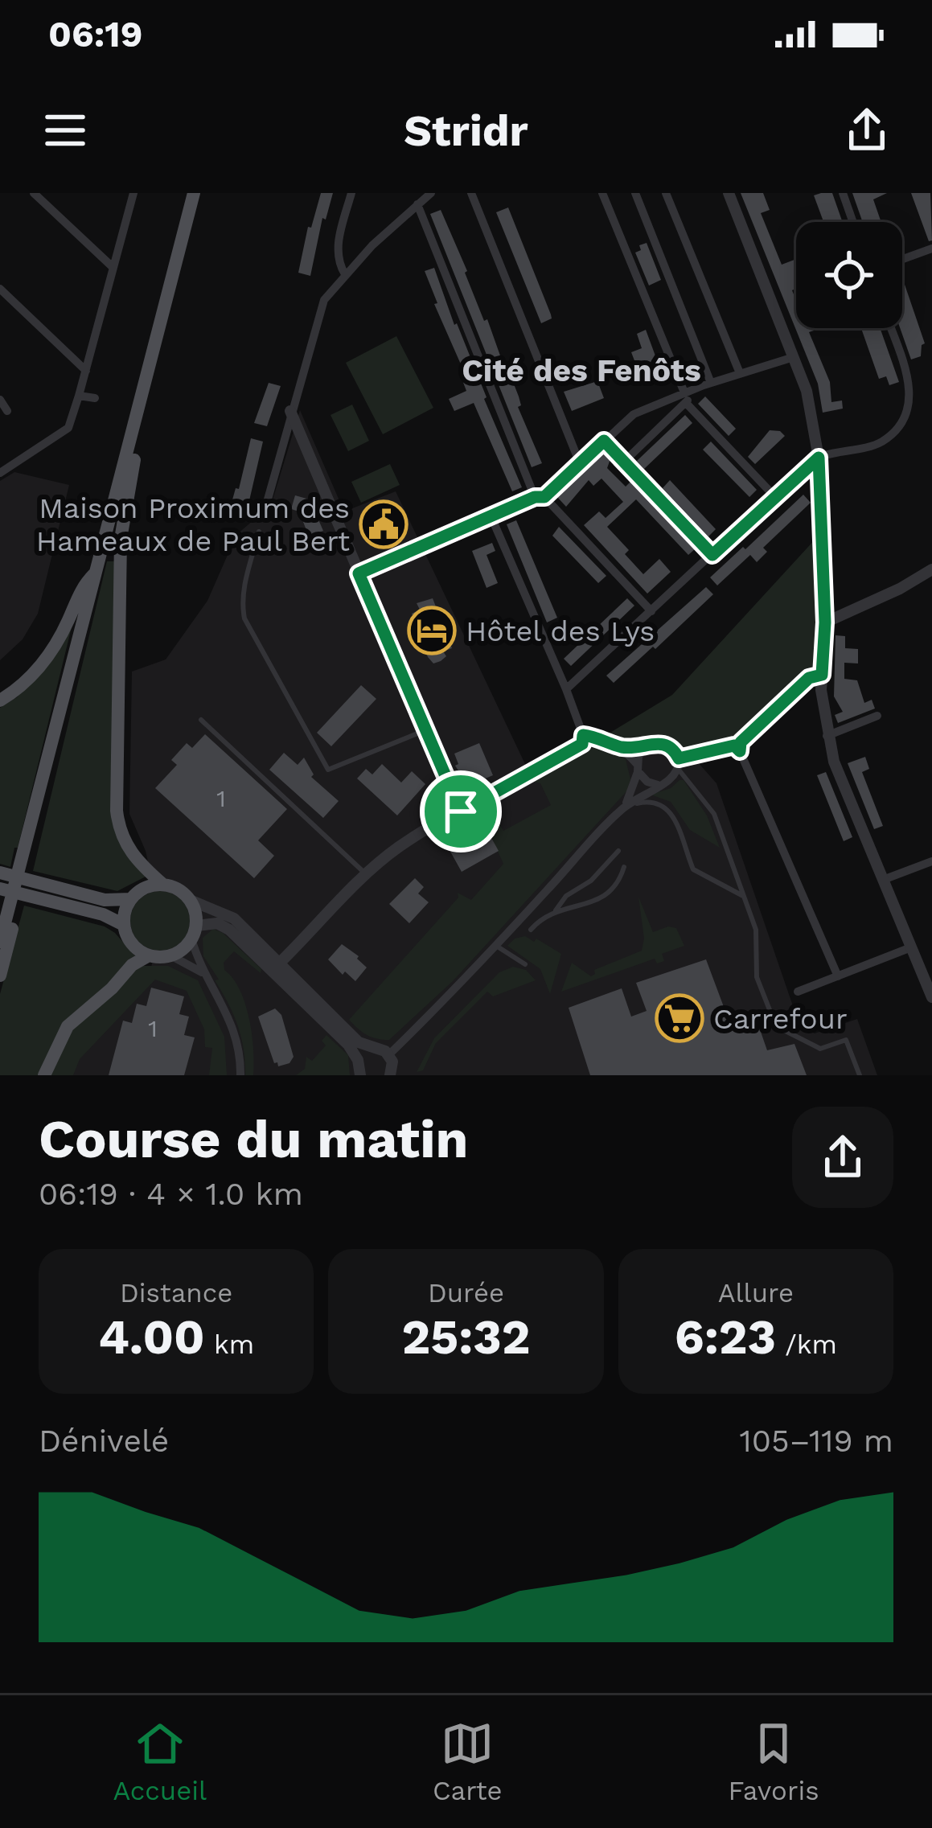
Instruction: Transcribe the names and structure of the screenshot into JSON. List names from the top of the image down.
{
  "districts": ["Cité des Fenôts"],
  "places": {
    "public building": ["Maison Proximum des Hameaux de Paul Bert"],
    "hotel": ["Hôtel des Lys"],
    "supermarket": ["Carrefour"]
  },
  "house_numbers": ["1", "1"],
  "page": {
    "status": "06:19",
    "header": "Stridr",
    "heading": ["Course du matin", "06:19 · 4 × 1.0 km"],
    "stats": [
      ["Distance", "4.00 km"],
      ["Durée", "25:32"],
      ["Allure", "6:23 /km"]
    ],
    "chart": ["Dénivelé", "105–119 m"],
    "tabs": ["Accueil", "Carte", "Favoris"]
  }
}
